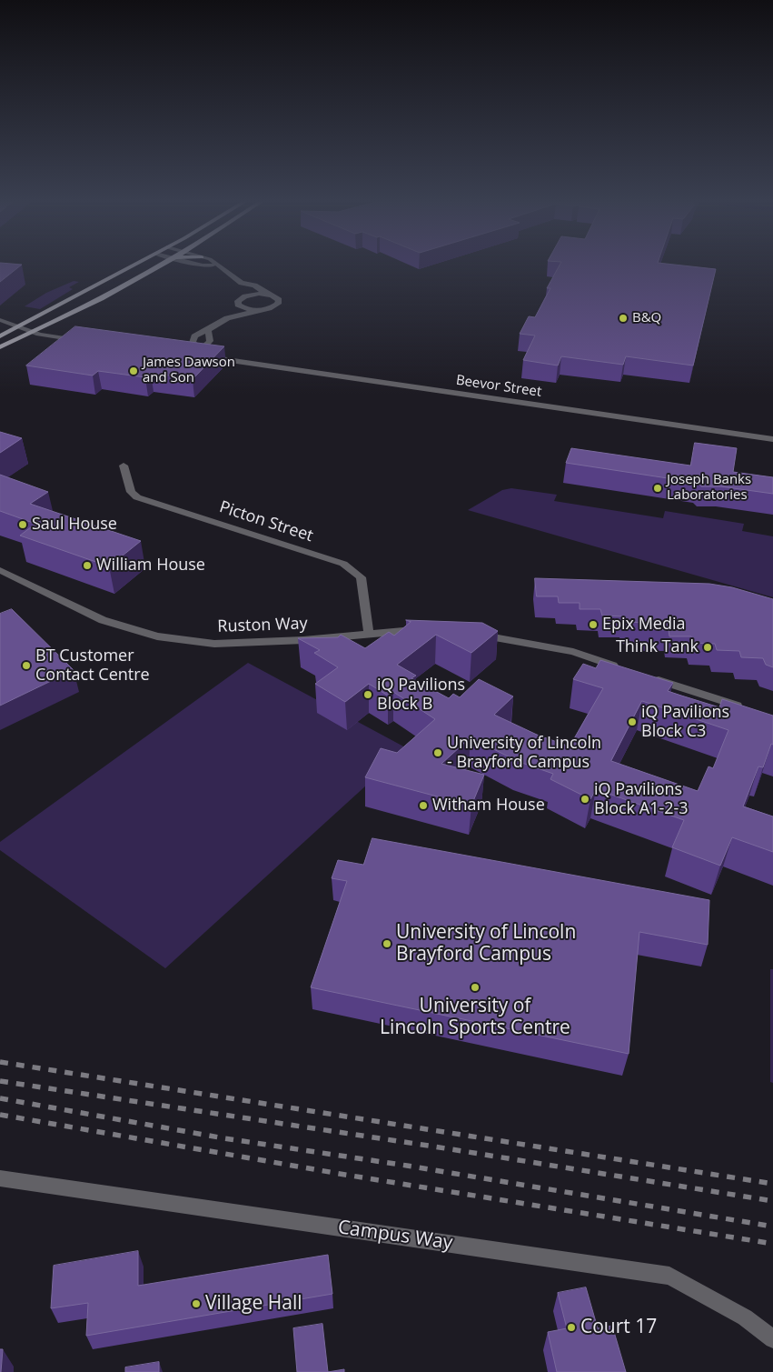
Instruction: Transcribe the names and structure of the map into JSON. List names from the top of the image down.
{
  "streets": {
    "street": [
      "Beevor Street",
      "Picton Street",
      "Ruston Way",
      "Campus Way"
    ]
  },
  "crossings": [
    ["Picton Street", "Ruston Way"]
  ],
  "places": [
    "B&Q",
    "James Dawson and Son",
    "Joseph Banks Laboratories",
    "Saul House",
    "William House",
    "Epix Media",
    "Think Tank",
    "BT Customer Contact Centre",
    "iQ Pavilions Block B",
    "iQ Pavilions Block C3",
    "University of Lincoln - Brayford Campus",
    "iQ Pavilions Block A1-2-3",
    "Witham House",
    "University of Lincoln Brayford Campus",
    "University of Lincoln Sports Centre",
    "Village Hall",
    "Court 17"
  ]
}
